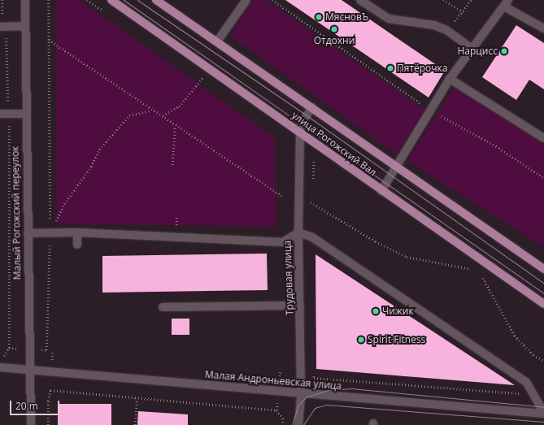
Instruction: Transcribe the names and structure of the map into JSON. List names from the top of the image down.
{
  "streets": {
    "main road": ["улица Рогожский Вал"],
    "street": ["Малый Рогожский переулок", "Трудовая улица", "Малая Андроньевская улица"]
  },
  "crossings": [
    ["улица Рогожский Вал", "Трудовая улица"],
    ["Малый Рогожский переулок", "Малая Андроньевская улица"],
    ["Трудовая улица", "Малая Андроньевская улица"]
  ],
  "places": [
    "МясновЪ",
    "Отдохни",
    "Нарцисс",
    "Пятёрочка",
    "Чижик",
    "Spirit Fitness"
  ],
  "scale_bar": "20 m"
}
